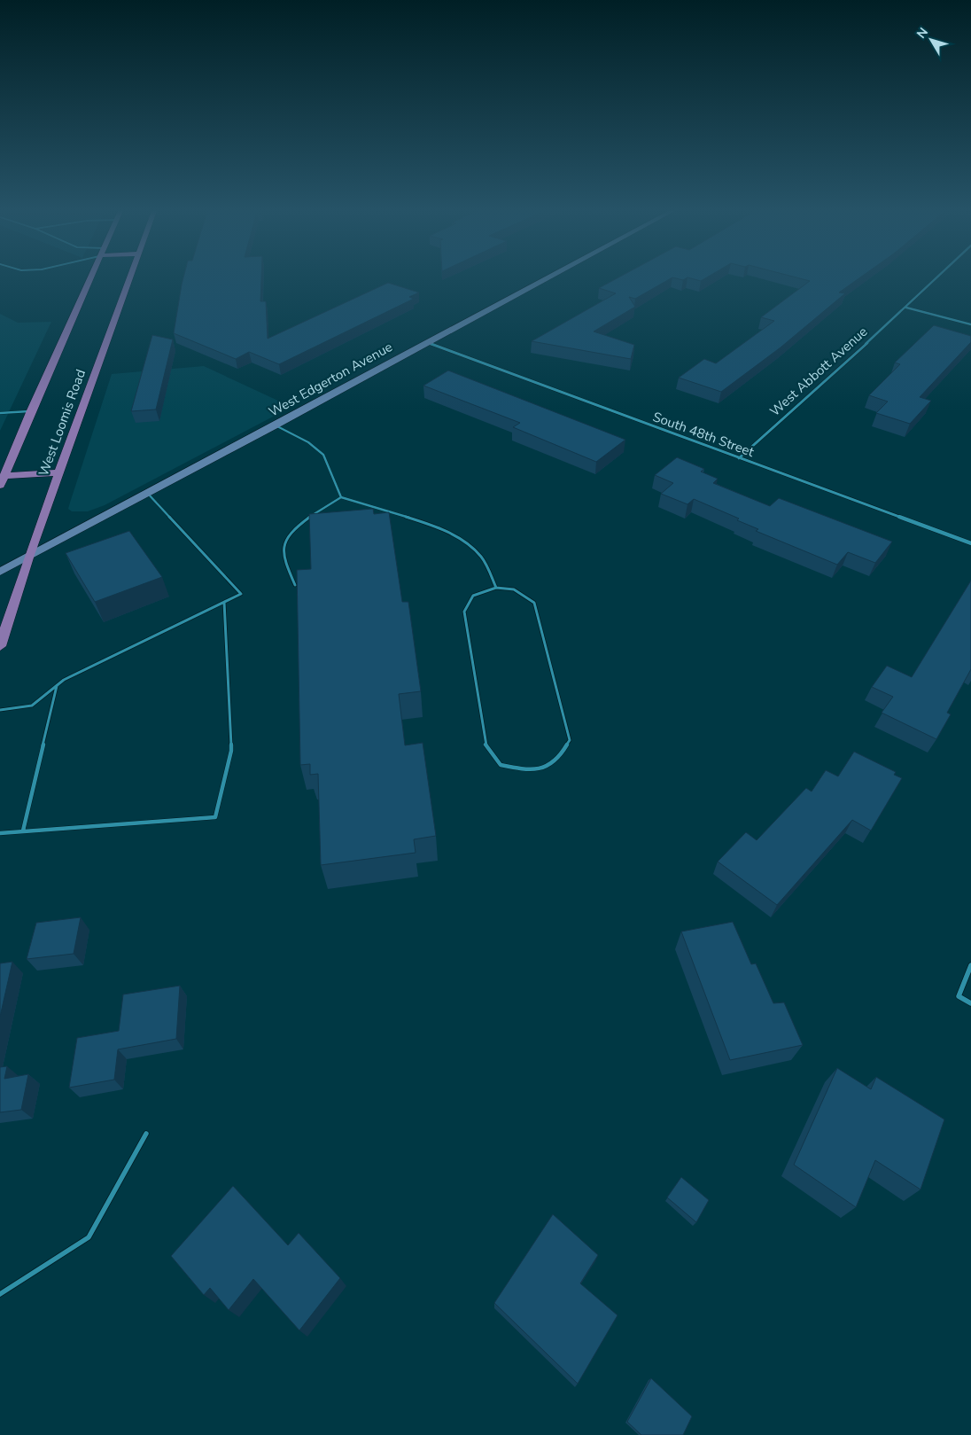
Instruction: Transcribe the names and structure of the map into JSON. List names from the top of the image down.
{
  "streets": {
    "main road": ["West Loomis Road"],
    "street": ["West Abbott Avenue", "West Edgerton Avenue", "South 48th Street"]
  },
  "crossings": [
    ["West Abbott Avenue", "South 48th Street"],
    ["West Edgerton Avenue", "West Loomis Road"],
    ["West Edgerton Avenue", "South 48th Street"]
  ],
  "north": "top left"
}
